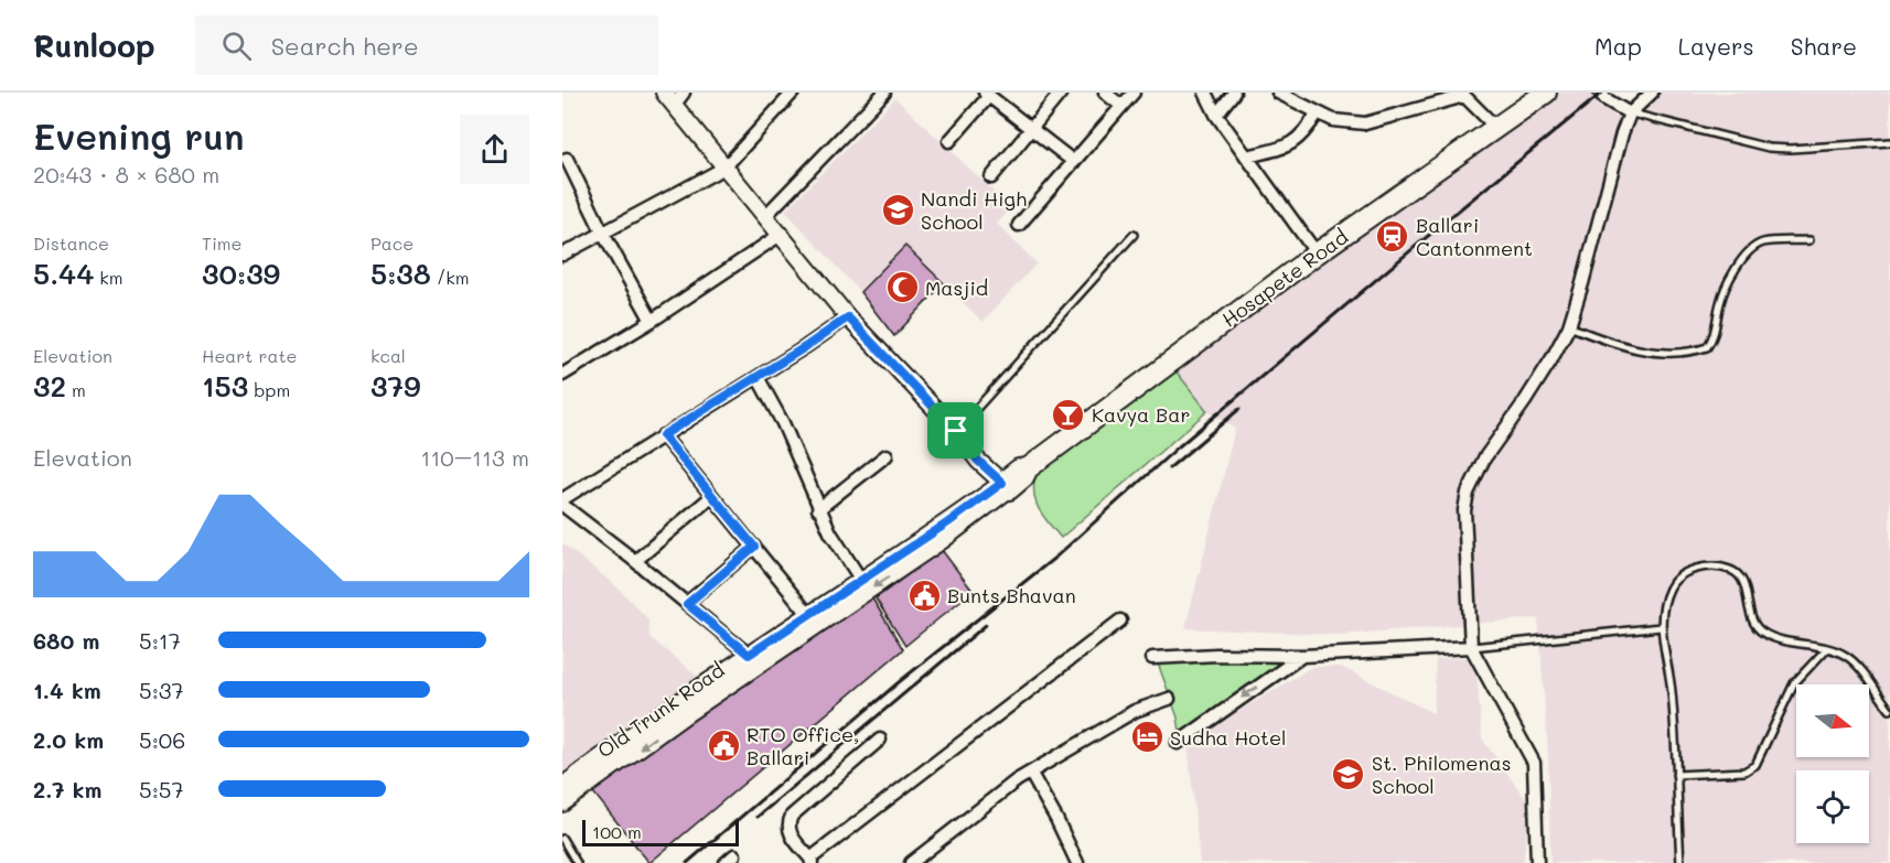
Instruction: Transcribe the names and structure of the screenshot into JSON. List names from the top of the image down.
{
  "streets": {
    "highway": ["Hosapete Road"],
    "street": ["Old Trunk Road"]
  },
  "crossings": [
    ["Hosapete Road", "Old Trunk Road"]
  ],
  "places": {
    "school or university": ["Nandi High School", "St. Philomenas School"],
    "station": ["Ballari Cantonment"],
    "mosque": ["Masjid"],
    "bar": ["Kavya Bar"],
    "public building": ["Bunts Bhavan", "RTO Office, Ballari"],
    "hotel": ["Sudha Hotel"]
  },
  "scale_bar": "100 m",
  "north": "right",
  "page": {
    "header": "Runloop",
    "search": "Search here",
    "nav": ["Map", "Layers", "Share"],
    "heading": ["Evening run", "20:43 · 8 × 680 m"],
    "stats": [
      ["Distance", "5.44 km"],
      ["Time", "30:39"],
      ["Pace", "5:38 /km"],
      ["Elevation", "32 m"],
      ["Heart rate", "153 bpm"],
      ["kcal", "379"]
    ],
    "chart": ["Elevation", "110–113 m"],
    "list": [
      {
        "name": "680 m",
        "note": "5:17"
      },
      {
        "name": "1.4 km",
        "note": "5:37"
      },
      {
        "name": "2.0 km",
        "note": "5:06"
      },
      {
        "name": "2.7 km",
        "note": "5:57"
      }
    ],
    "scale": "100 m"
  }
}
